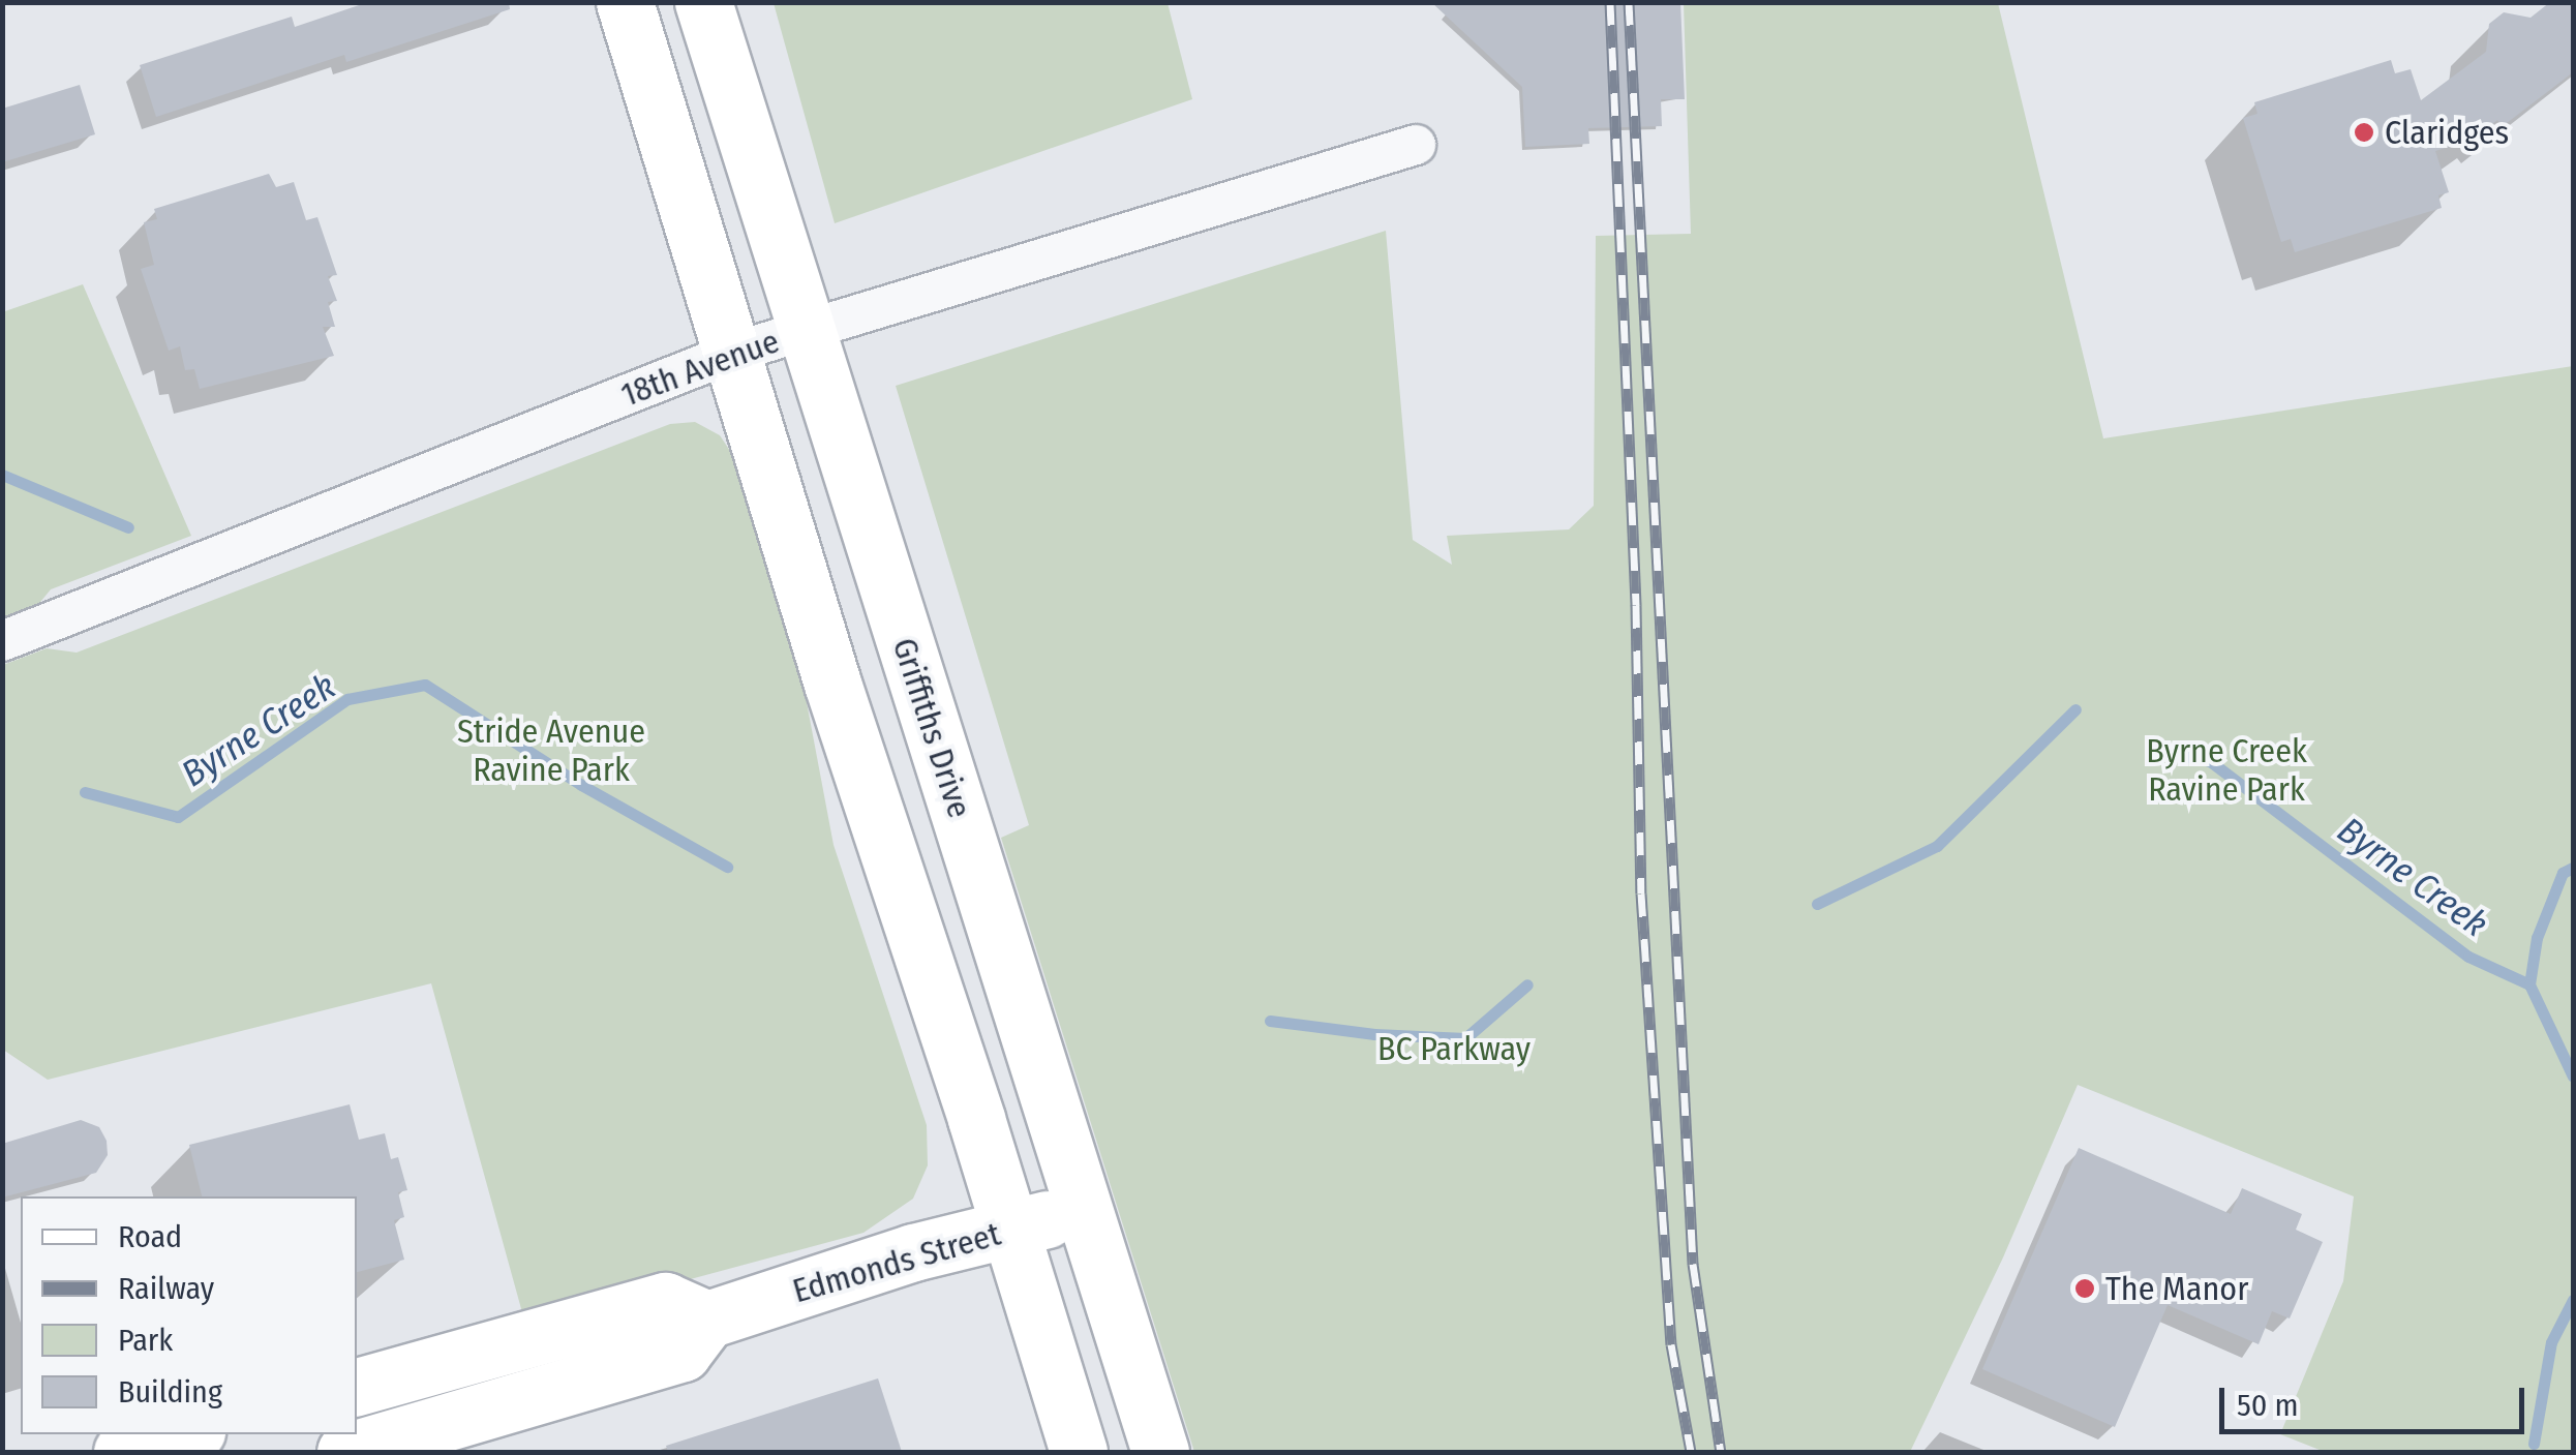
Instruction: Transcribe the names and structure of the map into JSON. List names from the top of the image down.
{
  "streets": {
    "main road": ["Griffiths Drive", "Edmonds Street"],
    "street": ["18th Avenue"]
  },
  "crossings": [
    ["18th Avenue", "Griffiths Drive"],
    ["Griffiths Drive", "Edmonds Street"]
  ],
  "water": ["Byrne Creek"],
  "parks": ["Stride Avenue Ravine Park", "Byrne Creek Ravine Park", "BC Parkway"],
  "places": ["Claridges", "The Manor"],
  "legend": [
    "Road",
    "Railway",
    "Park",
    "Building"
  ],
  "scale_bar": "50 m"
}
